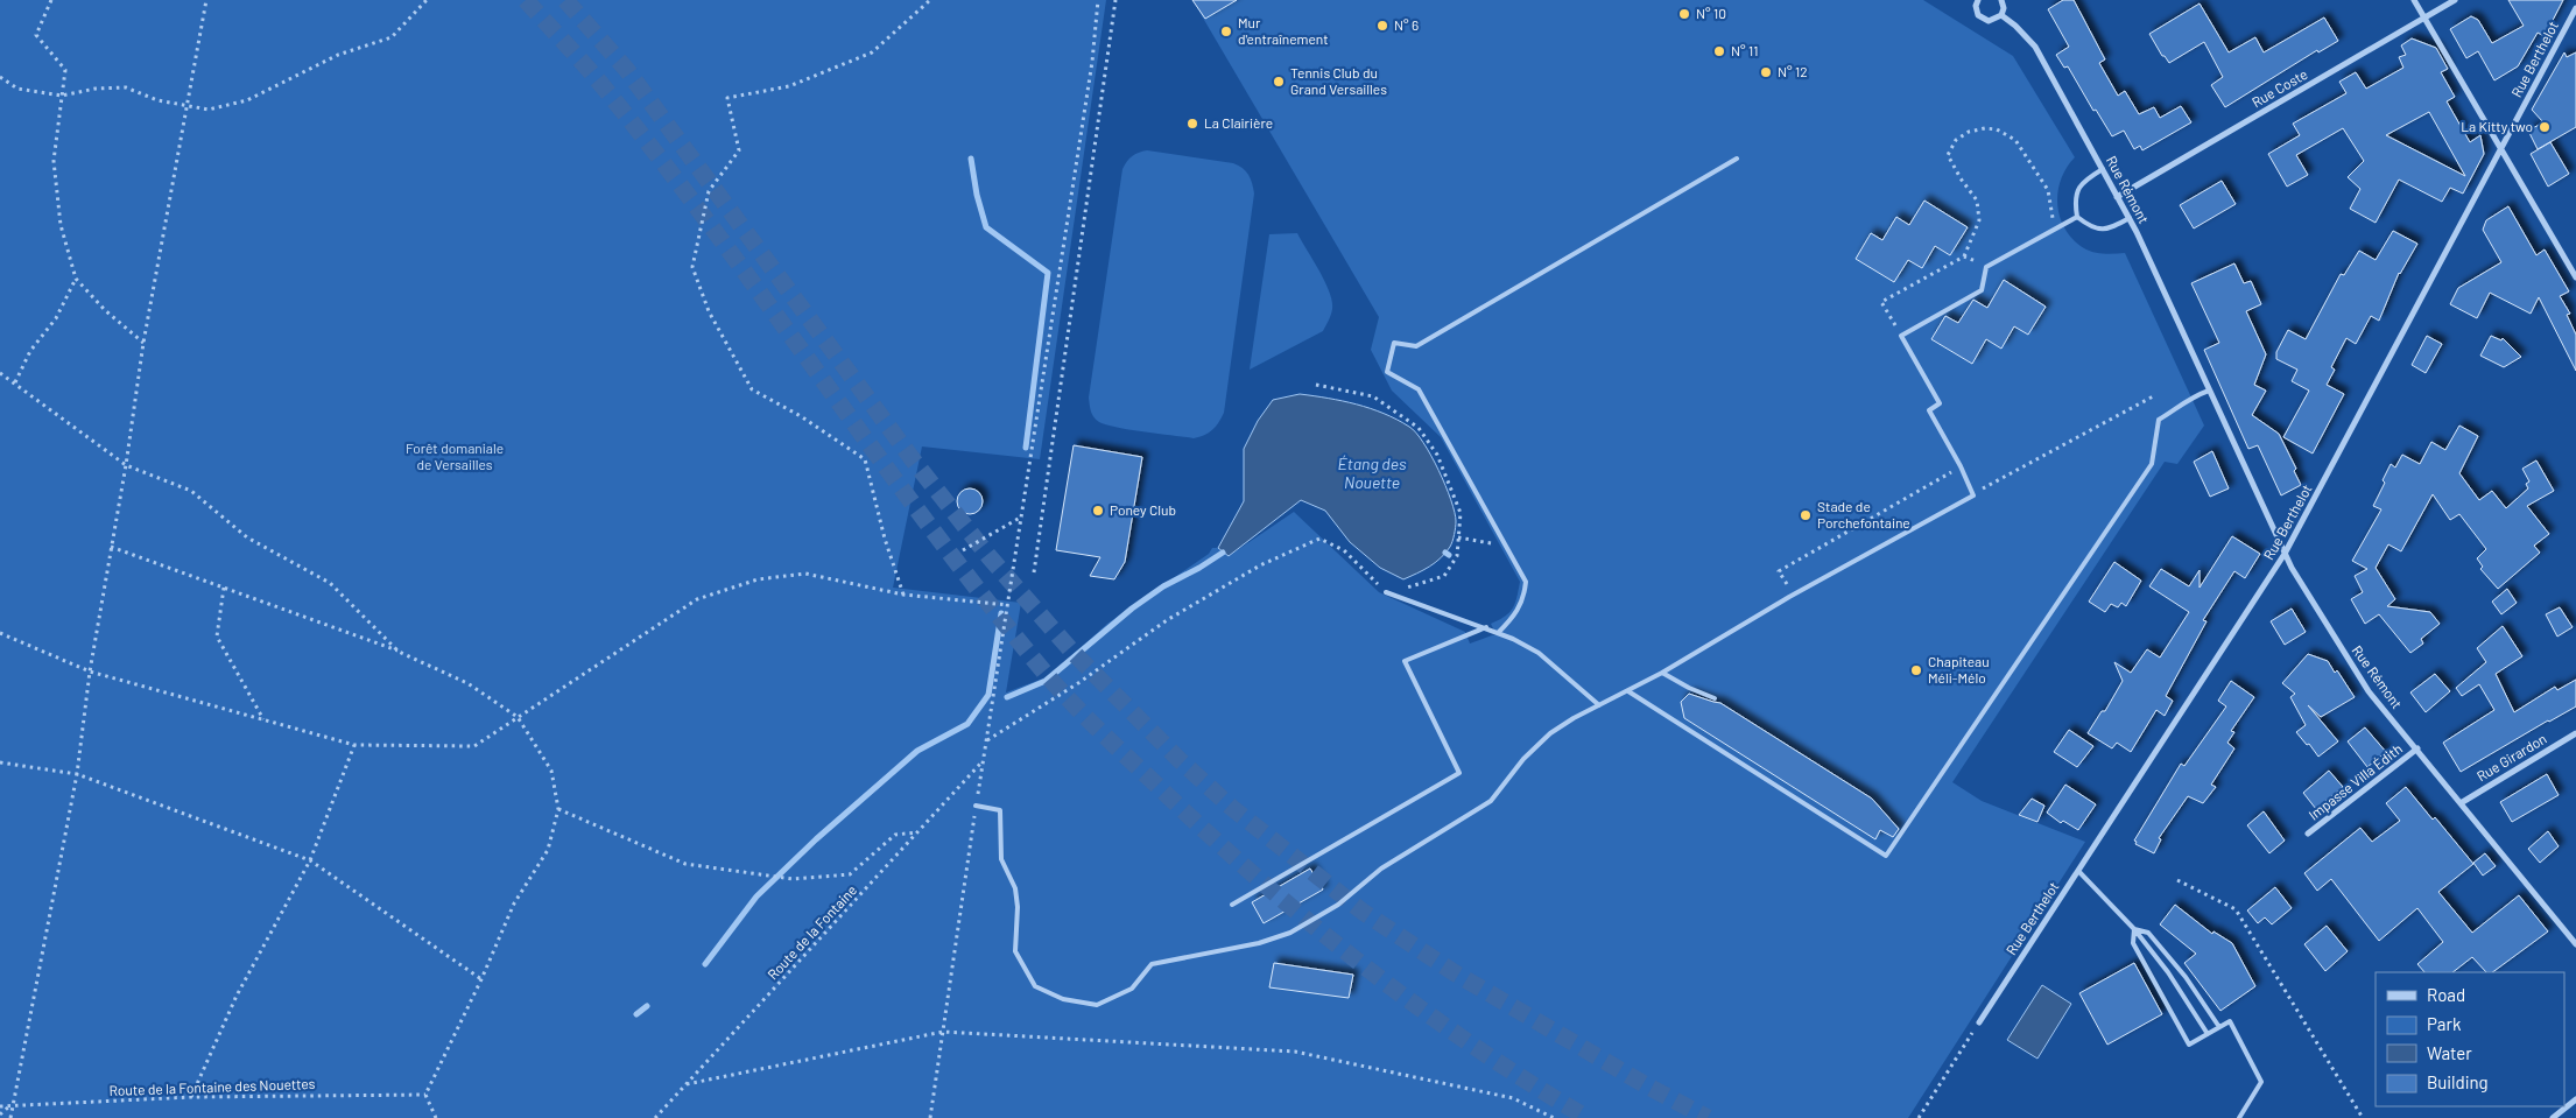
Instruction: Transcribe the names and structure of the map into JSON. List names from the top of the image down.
{
  "streets": {
    "street": [
      "Rue Berthelot",
      "Rue Coste",
      "Rue Rémont",
      "Rue Girardon",
      "Impasse Villa Édith"
    ],
    "path": ["Route de la Fontaine", "Route de la Fontaine des Nouettes"]
  },
  "crossings": [
    ["Rue Berthelot", "Rue Rémont"],
    ["Rue Coste", "Rue Rémont"],
    ["Rue Rémont", "Rue Girardon"],
    ["Rue Rémont", "Impasse Villa Édith"]
  ],
  "water": ["Étang des Nouette"],
  "parks": ["Forêt domaniale de Versailles"],
  "places": [
    "N° 10",
    "N° 6",
    "Mur d'entraînement",
    "N° 11",
    "N° 12",
    "Tennis Club du Grand Versailles",
    "La Clairière",
    "La Kitty two",
    "Poney Club",
    "Stade de Porchefontaine",
    "Chapiteau Méli-Mélo"
  ],
  "legend": [
    "Road",
    "Park",
    "Water",
    "Building"
  ]
}
